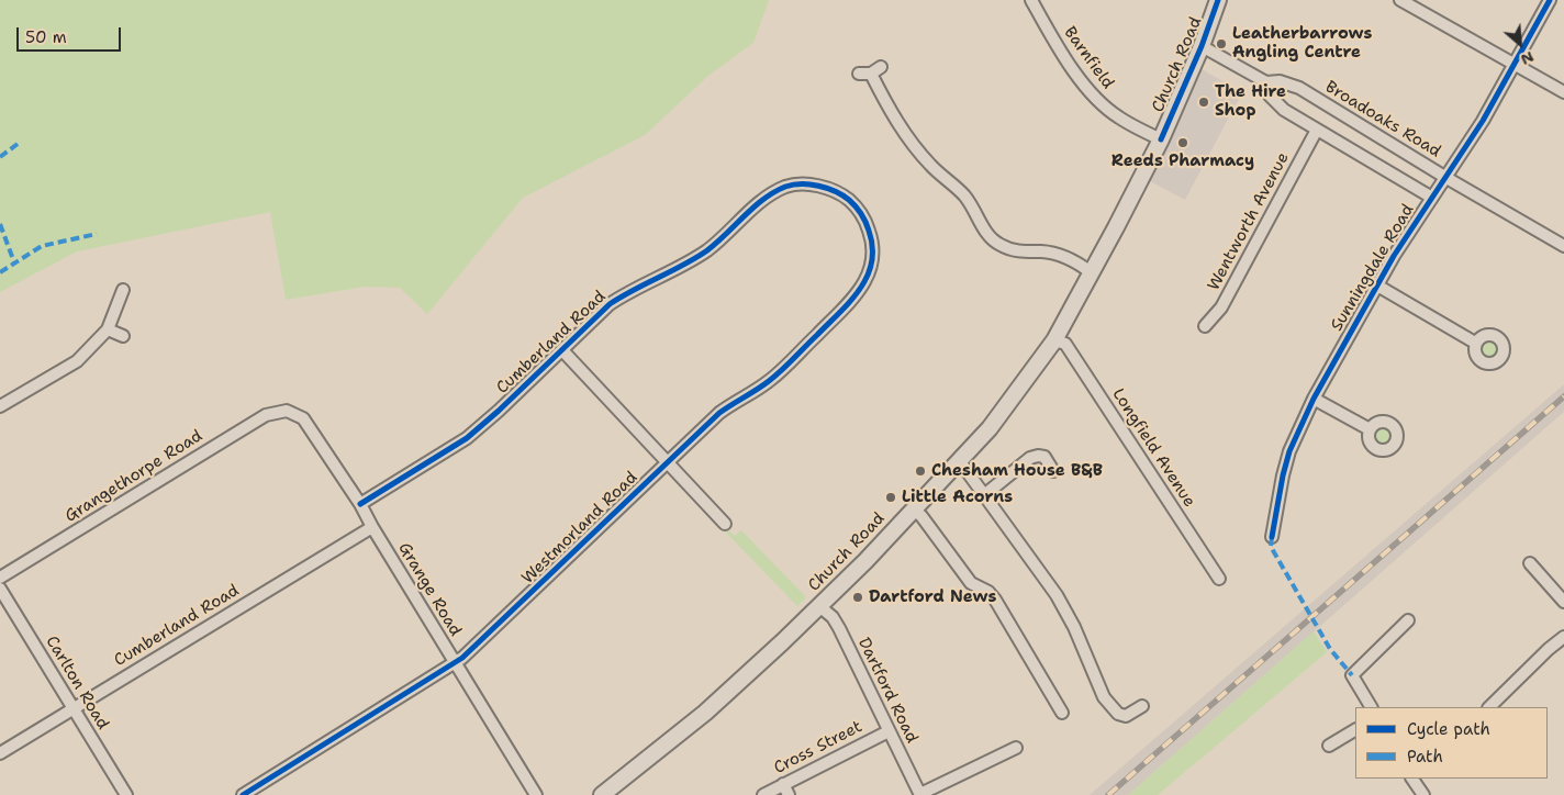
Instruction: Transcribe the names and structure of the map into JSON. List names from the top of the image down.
{
  "streets": {
    "main road": ["Church Road"],
    "street": [
      "Barnfield",
      "Broadoaks Road",
      "Wentworth Avenue",
      "Sunningdale Road",
      "Cumberland Road",
      "Longfield Avenue",
      "Grangethorpe Road",
      "Westmorland Road",
      "Grange Road",
      "Carlton Road",
      "Dartford Road",
      "Cross Street"
    ]
  },
  "crossings": [
    ["Barnfield", "Church Road"],
    ["Church Road", "Broadoaks Road"],
    ["Church Road", "Longfield Avenue"],
    ["Church Road", "Dartford Road"],
    ["Broadoaks Road", "Sunningdale Road"],
    ["Cumberland Road", "Westmorland Road"],
    ["Cumberland Road", "Grange Road"],
    ["Cumberland Road", "Carlton Road"],
    ["Grangethorpe Road", "Grange Road"],
    ["Westmorland Road", "Grange Road"],
    ["Dartford Road", "Cross Street"]
  ],
  "places": [
    "Leatherbarrows Angling Centre",
    "The Hire Shop",
    "Reeds Pharmacy",
    "Chesham House B&B",
    "Little Acorns",
    "Dartford News"
  ],
  "legend": ["Cycle path", "Path"],
  "scale_bar": "50 m",
  "north": "bottom right"
}
